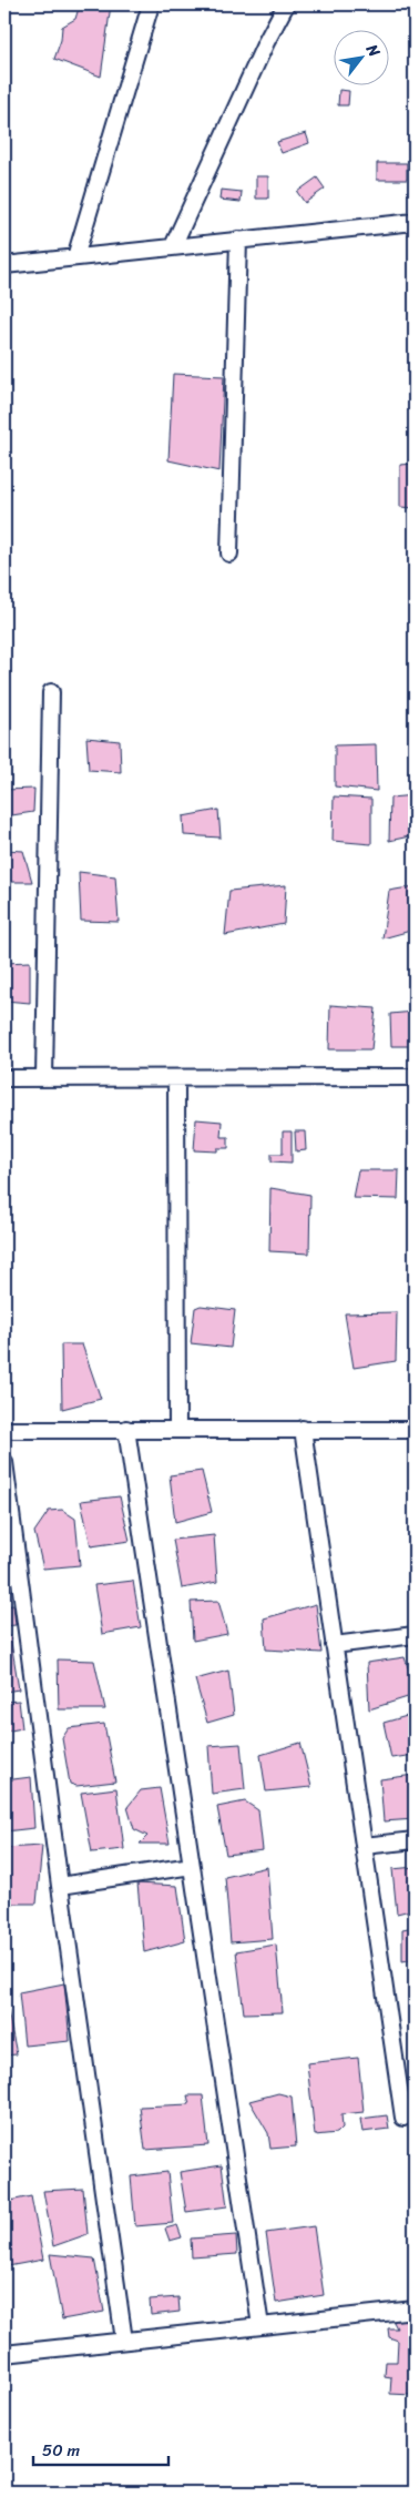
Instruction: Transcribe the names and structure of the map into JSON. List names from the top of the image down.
{
  "scale_bar": "50 m",
  "north": "top right"
}
